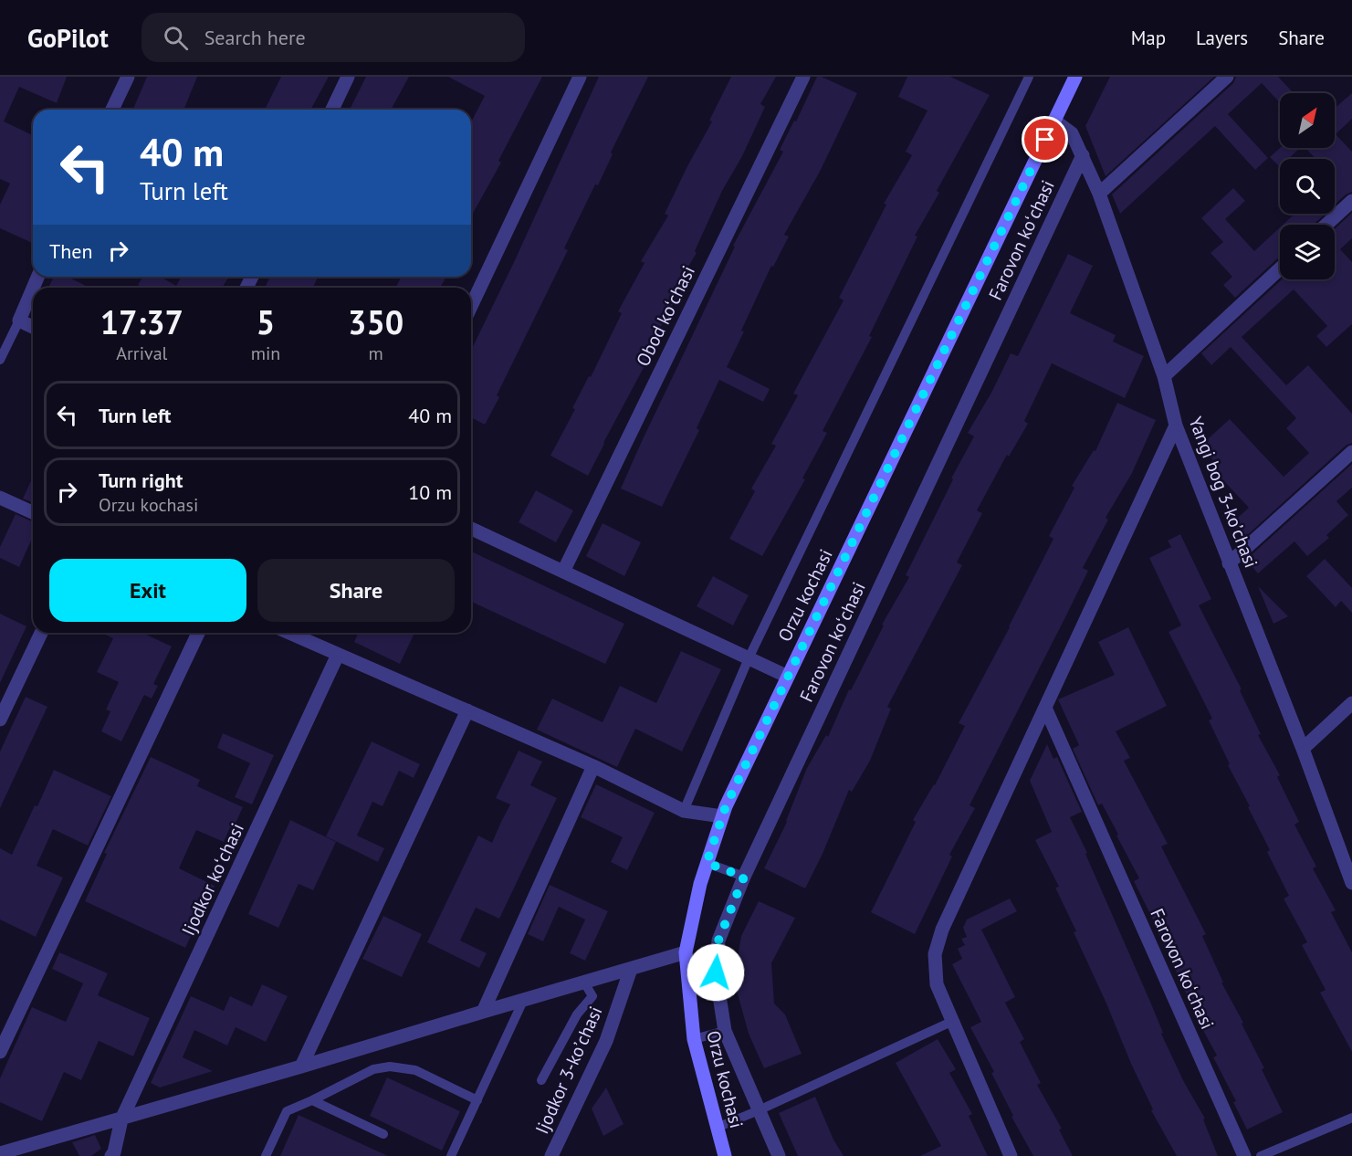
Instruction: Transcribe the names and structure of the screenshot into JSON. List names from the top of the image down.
{
  "streets": {
    "main road": ["Orzu kochasi"],
    "street": [
      "Farovon koʻchasi",
      "Obod koʻchasi",
      "Yangi bog 3-koʼchasi",
      "Ijodkor koʻchasi",
      "Ijodkor 3-koʼchasi"
    ]
  },
  "crossings": [
    ["Farovon koʻchasi", "Yangi bog 3-koʼchasi"],
    ["Yangi bog 3-koʼchasi", "Orzu kochasi"]
  ],
  "north": "top right",
  "page": {
    "header": "GoPilot",
    "search": "Search here",
    "nav": ["Map", "Layers", "Share"],
    "turn": ["40 m", "Turn left"],
    "then": "Then",
    "eta": [
      "17:37",
      "Arrival",
      "5",
      "min",
      "350",
      "m"
    ],
    "list": [
      {
        "name": "Turn left",
        "value": "40 m"
      },
      {
        "name": "Turn right",
        "note": "Orzu kochasi",
        "value": "10 m"
      }
    ],
    "buttons": ["Exit", "Share"]
  }
}
